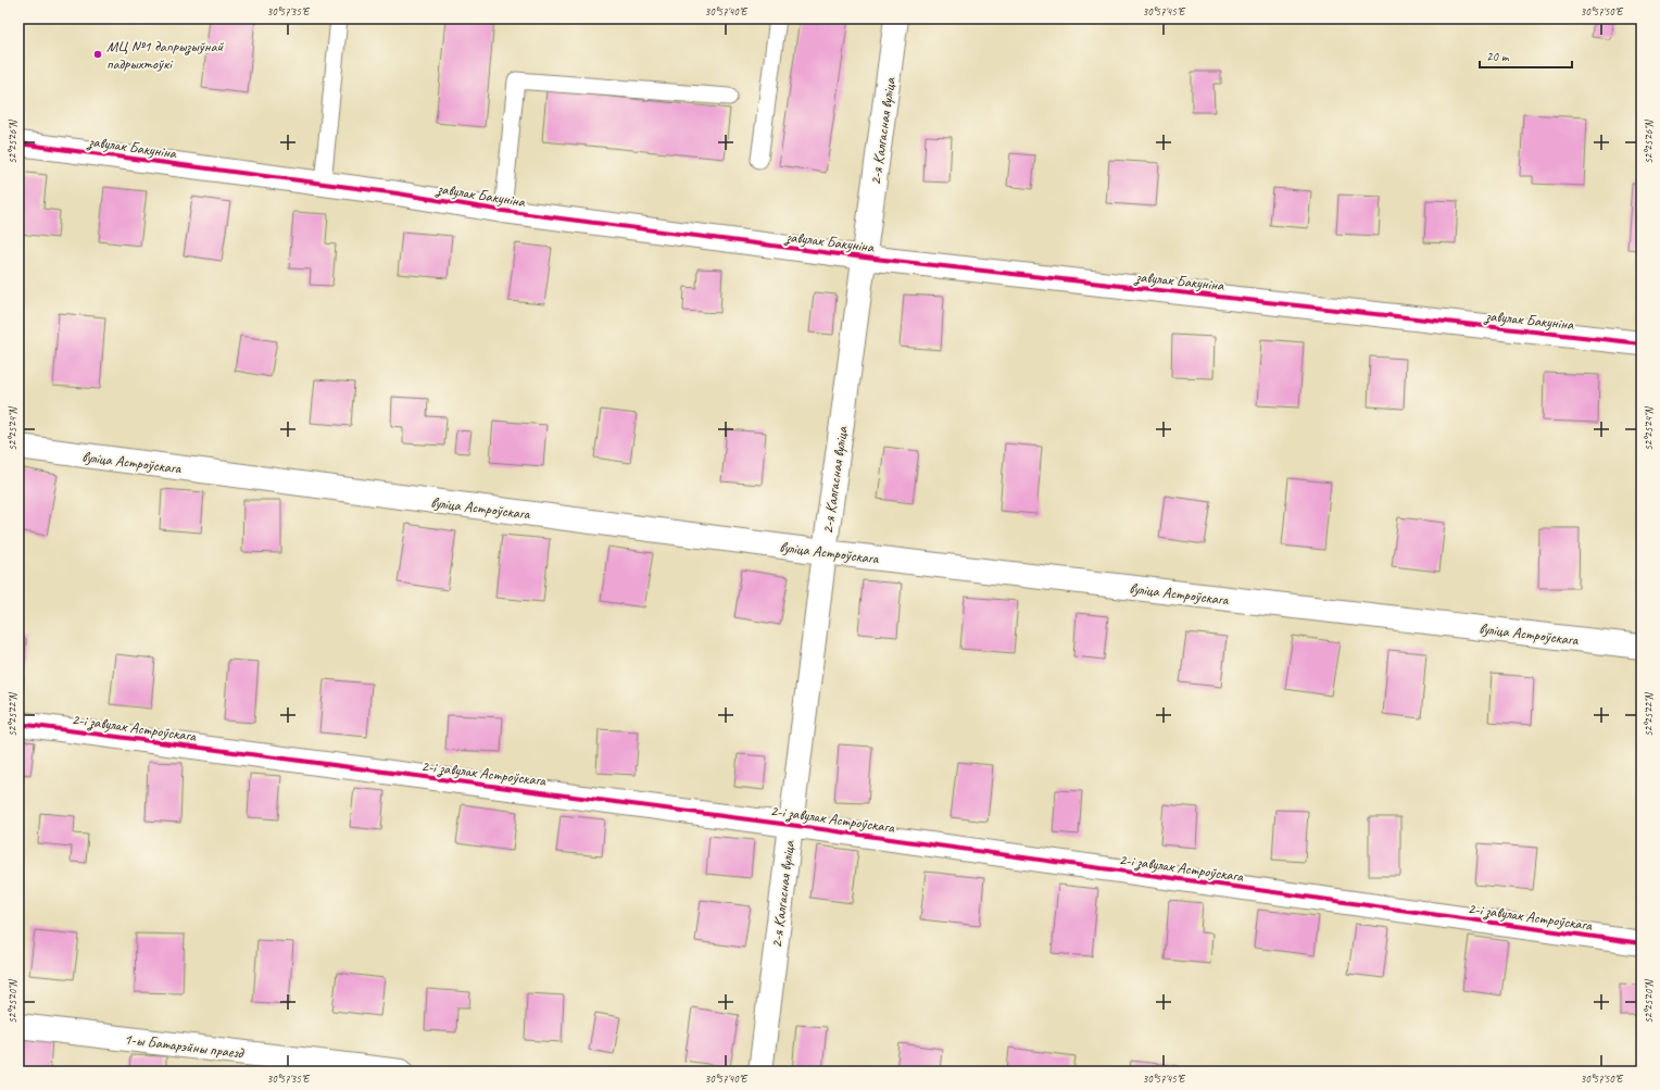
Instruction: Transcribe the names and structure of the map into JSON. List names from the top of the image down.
{
  "streets": {
    "street": [
      "2-я Калгасная вуліца",
      "завулак Бакуніна",
      "вуліца Астроўскага",
      "2-і завулак Астроўскага",
      "1-ы Батарэйны праезд"
    ]
  },
  "crossings": [
    ["2-я Калгасная вуліца", "завулак Бакуніна"],
    ["2-я Калгасная вуліца", "вуліца Астроўскага"],
    ["2-я Калгасная вуліца", "2-і завулак Астроўскага"]
  ],
  "places": ["МЦ №1 дапрызыўнай падрыхтоўкі"],
  "scale_bar": "20 m",
  "coordinates": [
    "30°57'35\"E",
    "30°57'40\"E",
    "30°57'45\"E",
    "30°57'50\"E",
    "52°25'26\"N",
    "52°25'24\"N",
    "52°25'22\"N",
    "52°25'20\"N"
  ]
}
